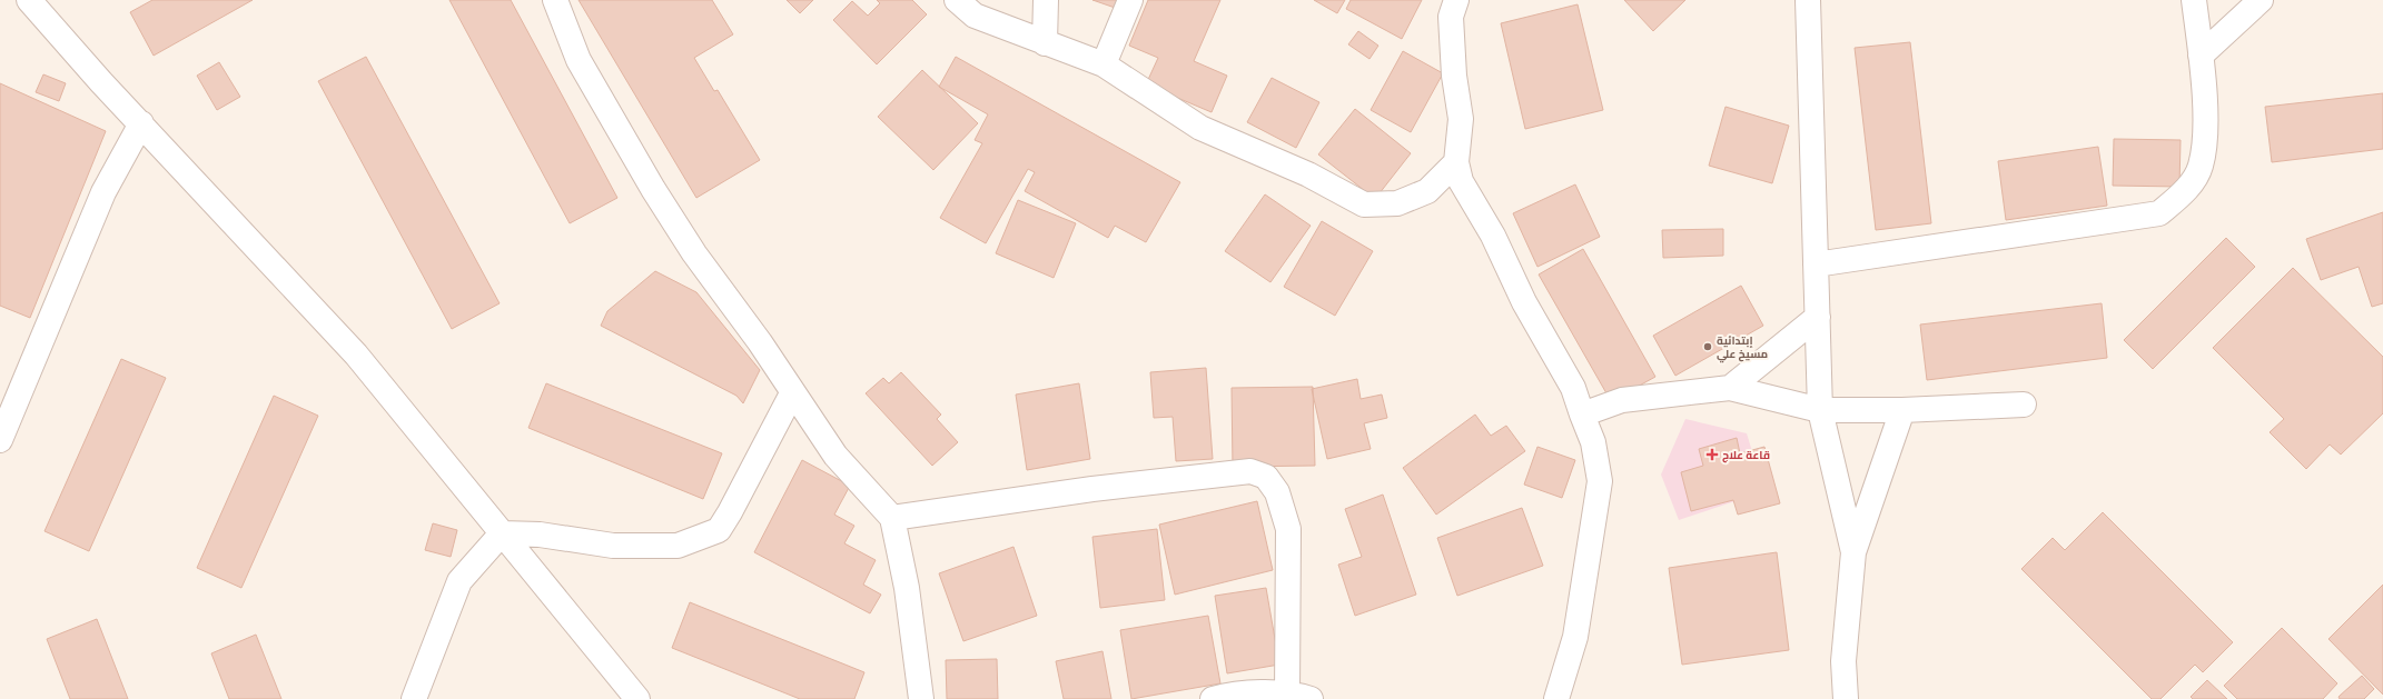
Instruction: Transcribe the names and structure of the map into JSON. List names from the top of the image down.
{
  "places": {
    "other": ["إبتدائية مسيخ علي"],
    "health": ["قاعة علاج"]
  }
}
